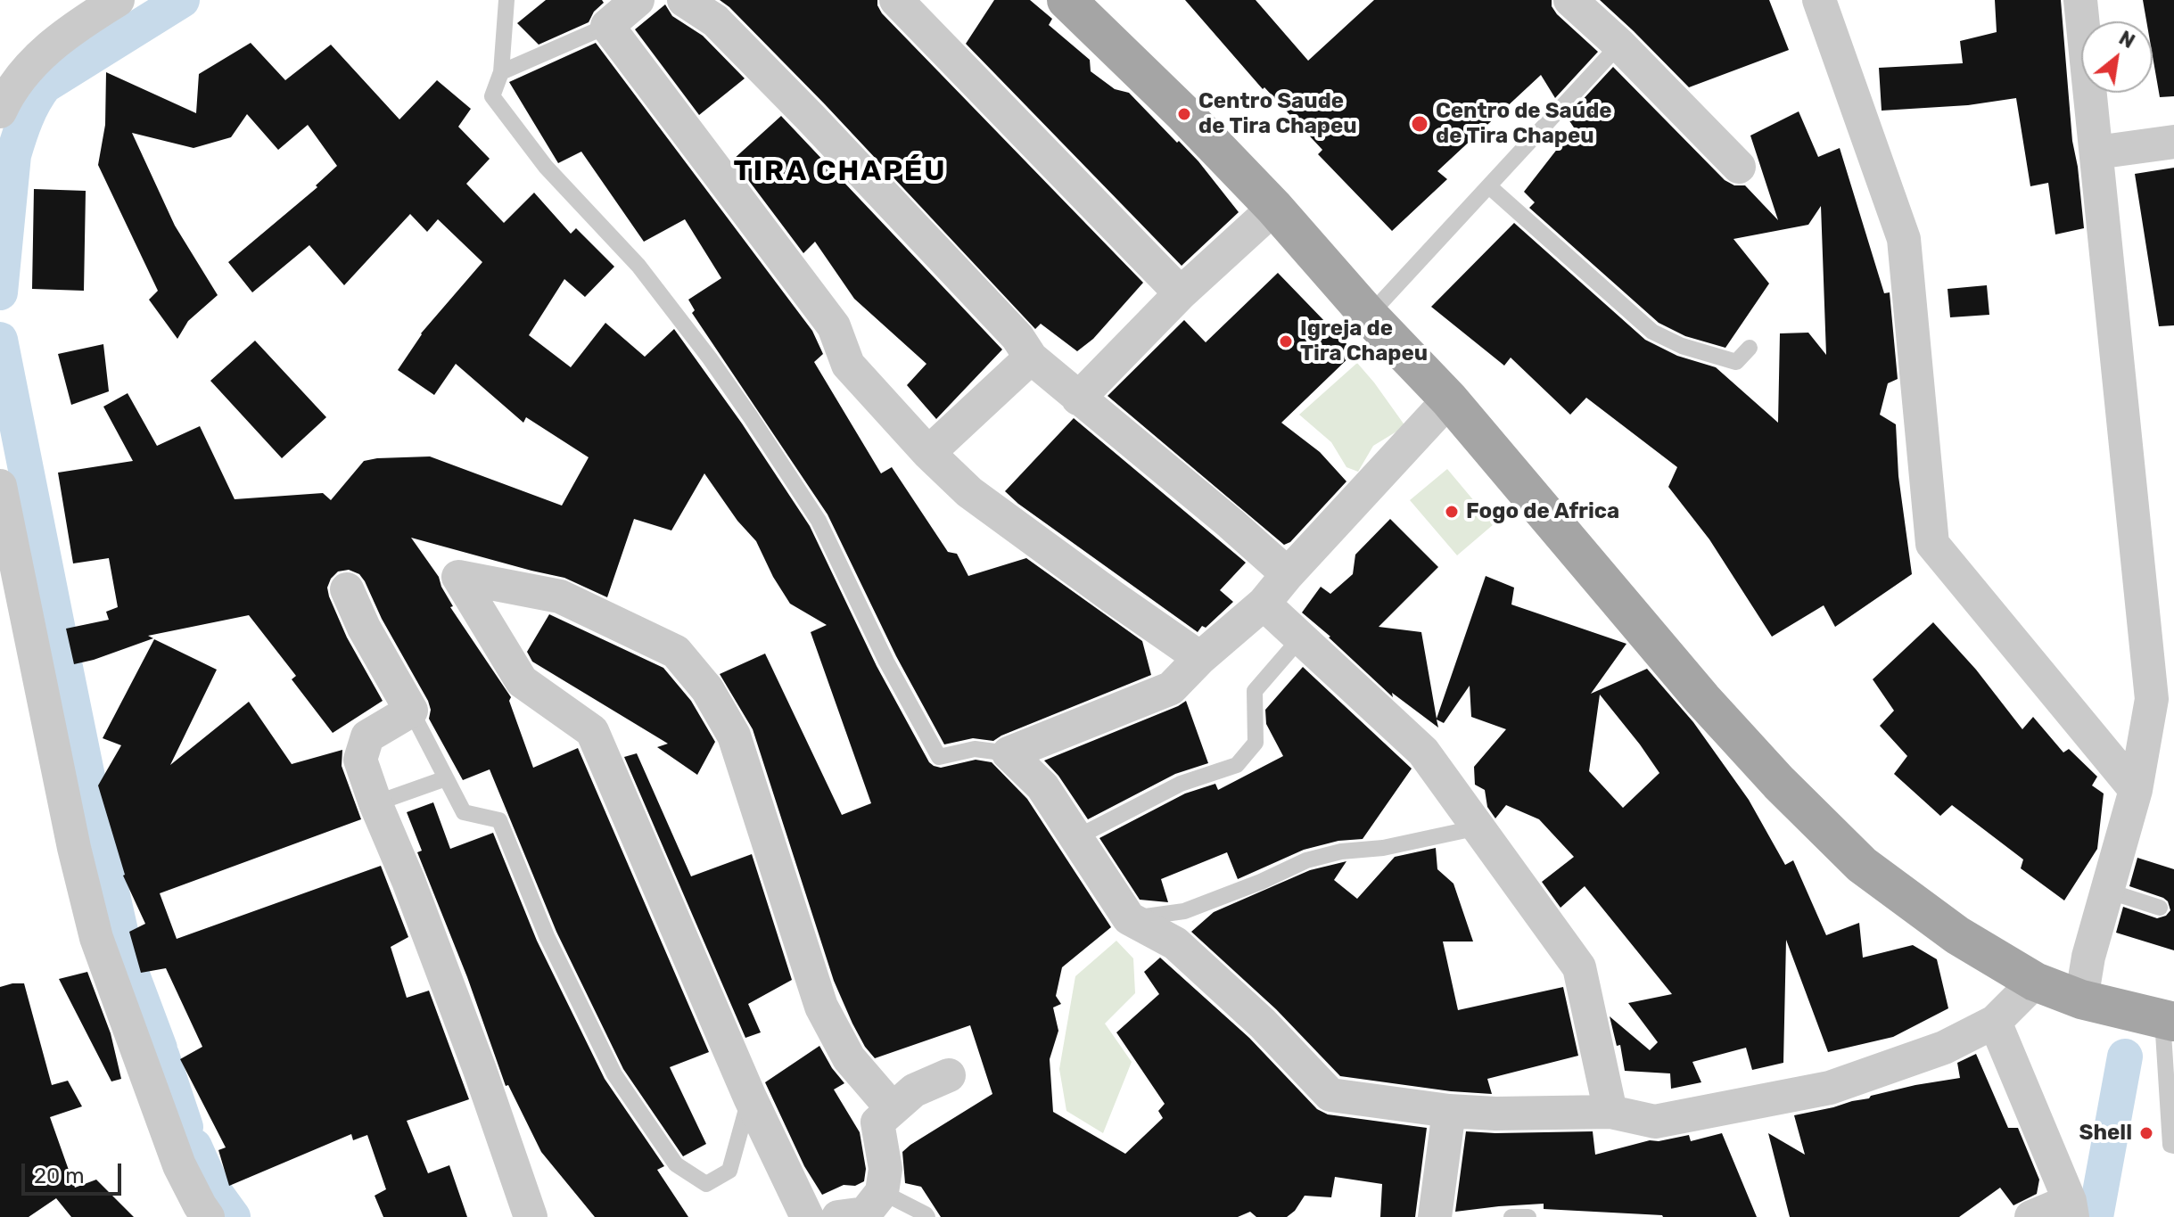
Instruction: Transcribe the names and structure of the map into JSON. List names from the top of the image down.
{
  "districts": ["TIRA CHAPÉU"],
  "places": [
    "Centro Saude de Tira Chapeu",
    "Centro de Saúde de Tira Chapeu",
    "Igreja de Tira Chapeu",
    "Fogo de Africa",
    "Shell"
  ],
  "scale_bar": "20 m",
  "north": "top right"
}
